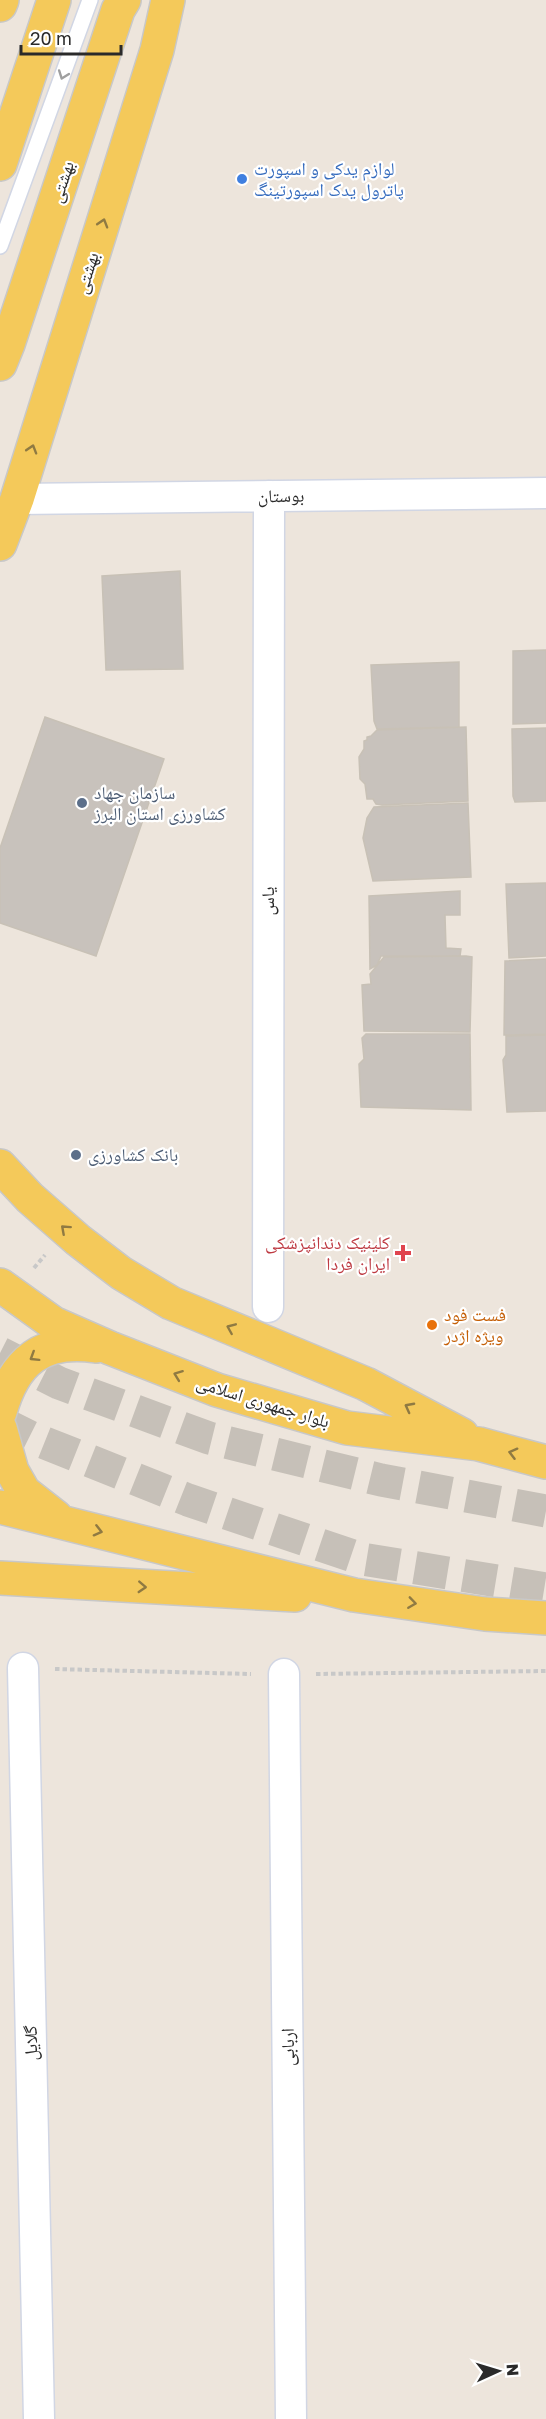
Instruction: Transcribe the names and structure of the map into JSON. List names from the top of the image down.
{
  "streets": {
    "main road": ["بهشتی", "بهشتى", "بلوار جمهوری اسلامی"],
    "street": [
      "بوستان",
      "یاس",
      "گلایل",
      "اربابی"
    ]
  },
  "crossings": [
    ["بهشتى", "بوستان"],
    ["بوستان", "یاس"]
  ],
  "places": {
    "other": [
      "لوازم یدکی و اسپورت پاترول یدک اسپورتینگ",
      "سازمان جهاد کشاورزی استان البرز",
      "بانک کشاورزی",
      "فست فود ویژه اژدر"
    ],
    "health": ["کلینیک دندانپزشکی ایران فردا"]
  },
  "scale_bar": "20 m",
  "north": "right"
}
